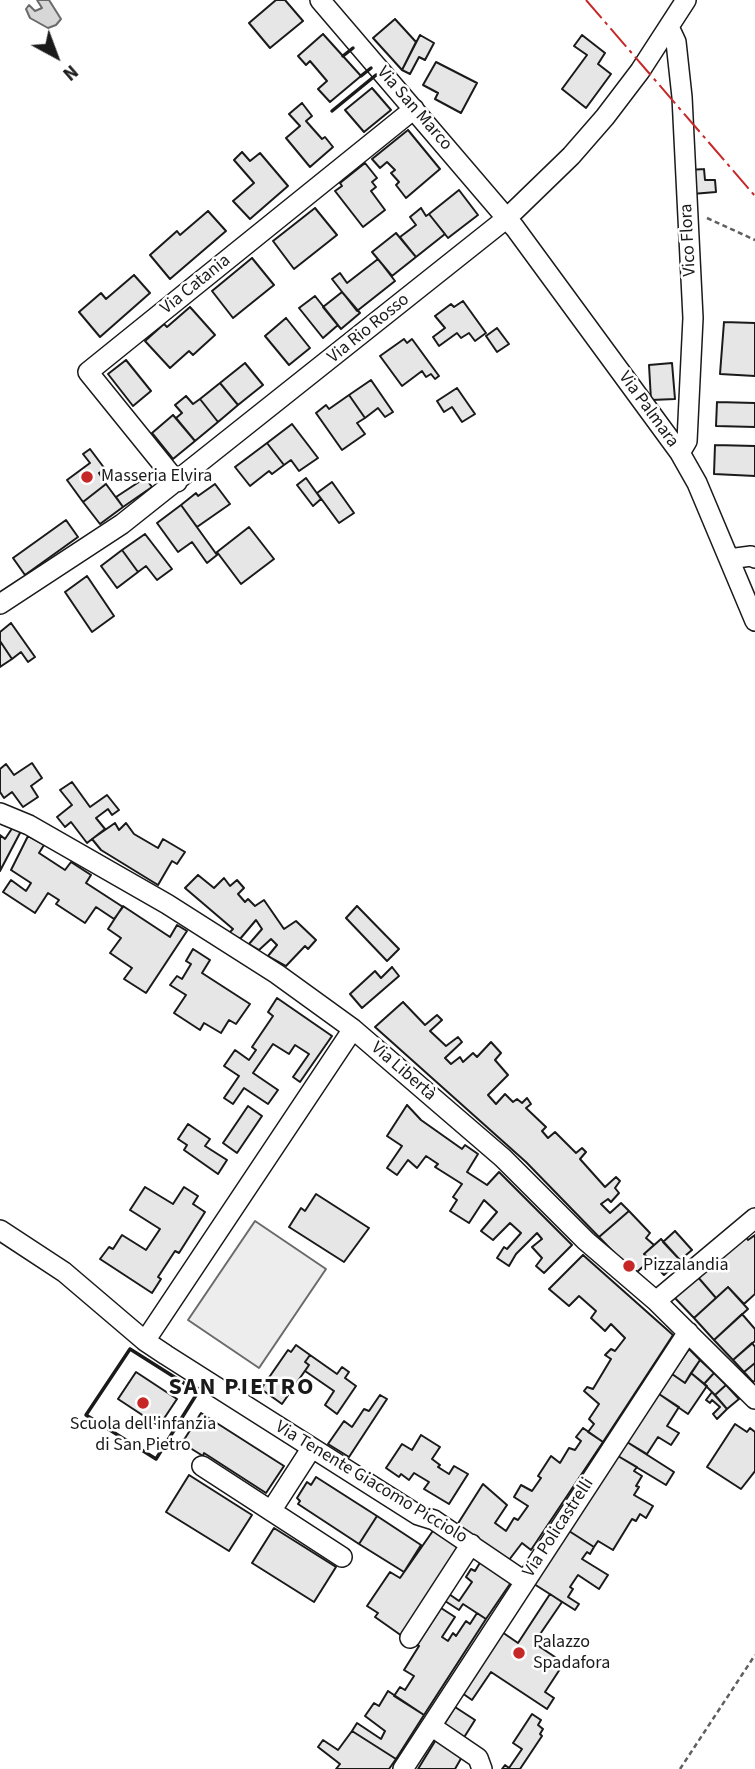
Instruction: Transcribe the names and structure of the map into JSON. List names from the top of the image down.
{
  "streets": {
    "street": [
      "Via San Marco",
      "Vico Flora",
      "Via Catania",
      "Via Rio Rosso",
      "Via Palmara",
      "Via Libertà",
      "Via Tenente Giacomo Picciolo",
      "Via Policastrelli"
    ]
  },
  "crossings": [
    ["Via San Marco", "Via Catania"],
    ["Via San Marco", "Via Rio Rosso"],
    ["Via San Marco", "Via Palmara"],
    ["Vico Flora", "Via Rio Rosso"],
    ["Vico Flora", "Via Palmara"],
    ["Via Catania", "Via Rio Rosso"],
    ["Via Rio Rosso", "Via Palmara"],
    ["Via Libertà", "Via Policastrelli"],
    ["Via Tenente Giacomo Picciolo", "Via Policastrelli"]
  ],
  "districts": ["SAN PIETRO"],
  "places": [
    "Masseria Elvira",
    "Pizzalandia",
    "Scuola dell'infanzia di San Pietro",
    "Palazzo Spadafora"
  ],
  "north": "bottom right"
}
